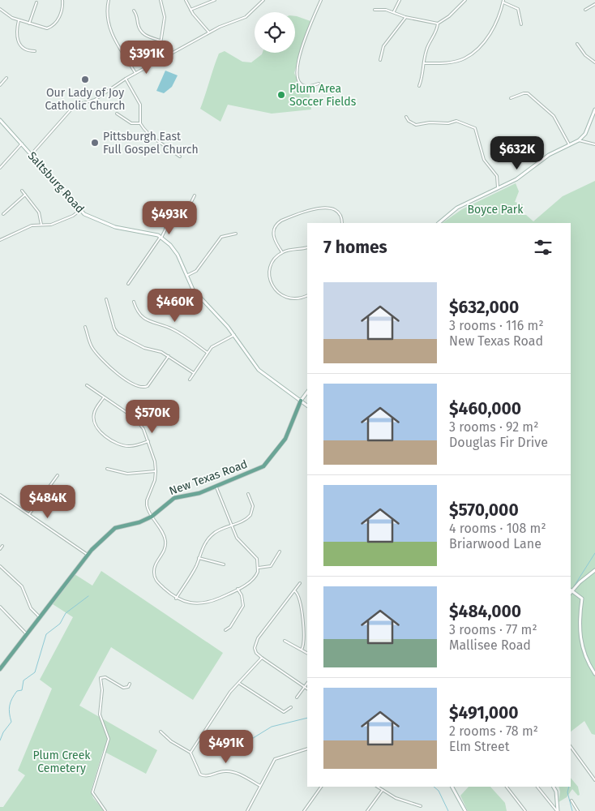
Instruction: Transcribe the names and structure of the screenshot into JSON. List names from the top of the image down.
{
  "streets": {
    "main road": ["Saltsburg Road", "New Texas Road"]
  },
  "parks": ["Boyce Park", "Plum Creek Cemetery"],
  "places": ["Our Lady of Joy Catholic Church", "Plum Area Soccer Fields", "Pittsburgh East Full Gospel Church"],
  "page": {
    "price": [
      "$391K",
      "$632K",
      "$493K",
      "$460K",
      "$570K",
      "$484K",
      "$491K"
    ],
    "heading": "7 homes",
    "list": [
      {
        "name": "$632,000",
        "note": "3 rooms · 116 m² · New Texas Road"
      },
      {
        "name": "$460,000",
        "note": "3 rooms · 92 m² · Douglas Fir Drive"
      },
      {
        "name": "$570,000",
        "note": "4 rooms · 108 m² · Briarwood Lane"
      },
      {
        "name": "$484,000",
        "note": "3 rooms · 77 m² · Mallisee Road"
      },
      {
        "name": "$491,000",
        "note": "2 rooms · 78 m² · Elm Street"
      }
    ]
  }
}
